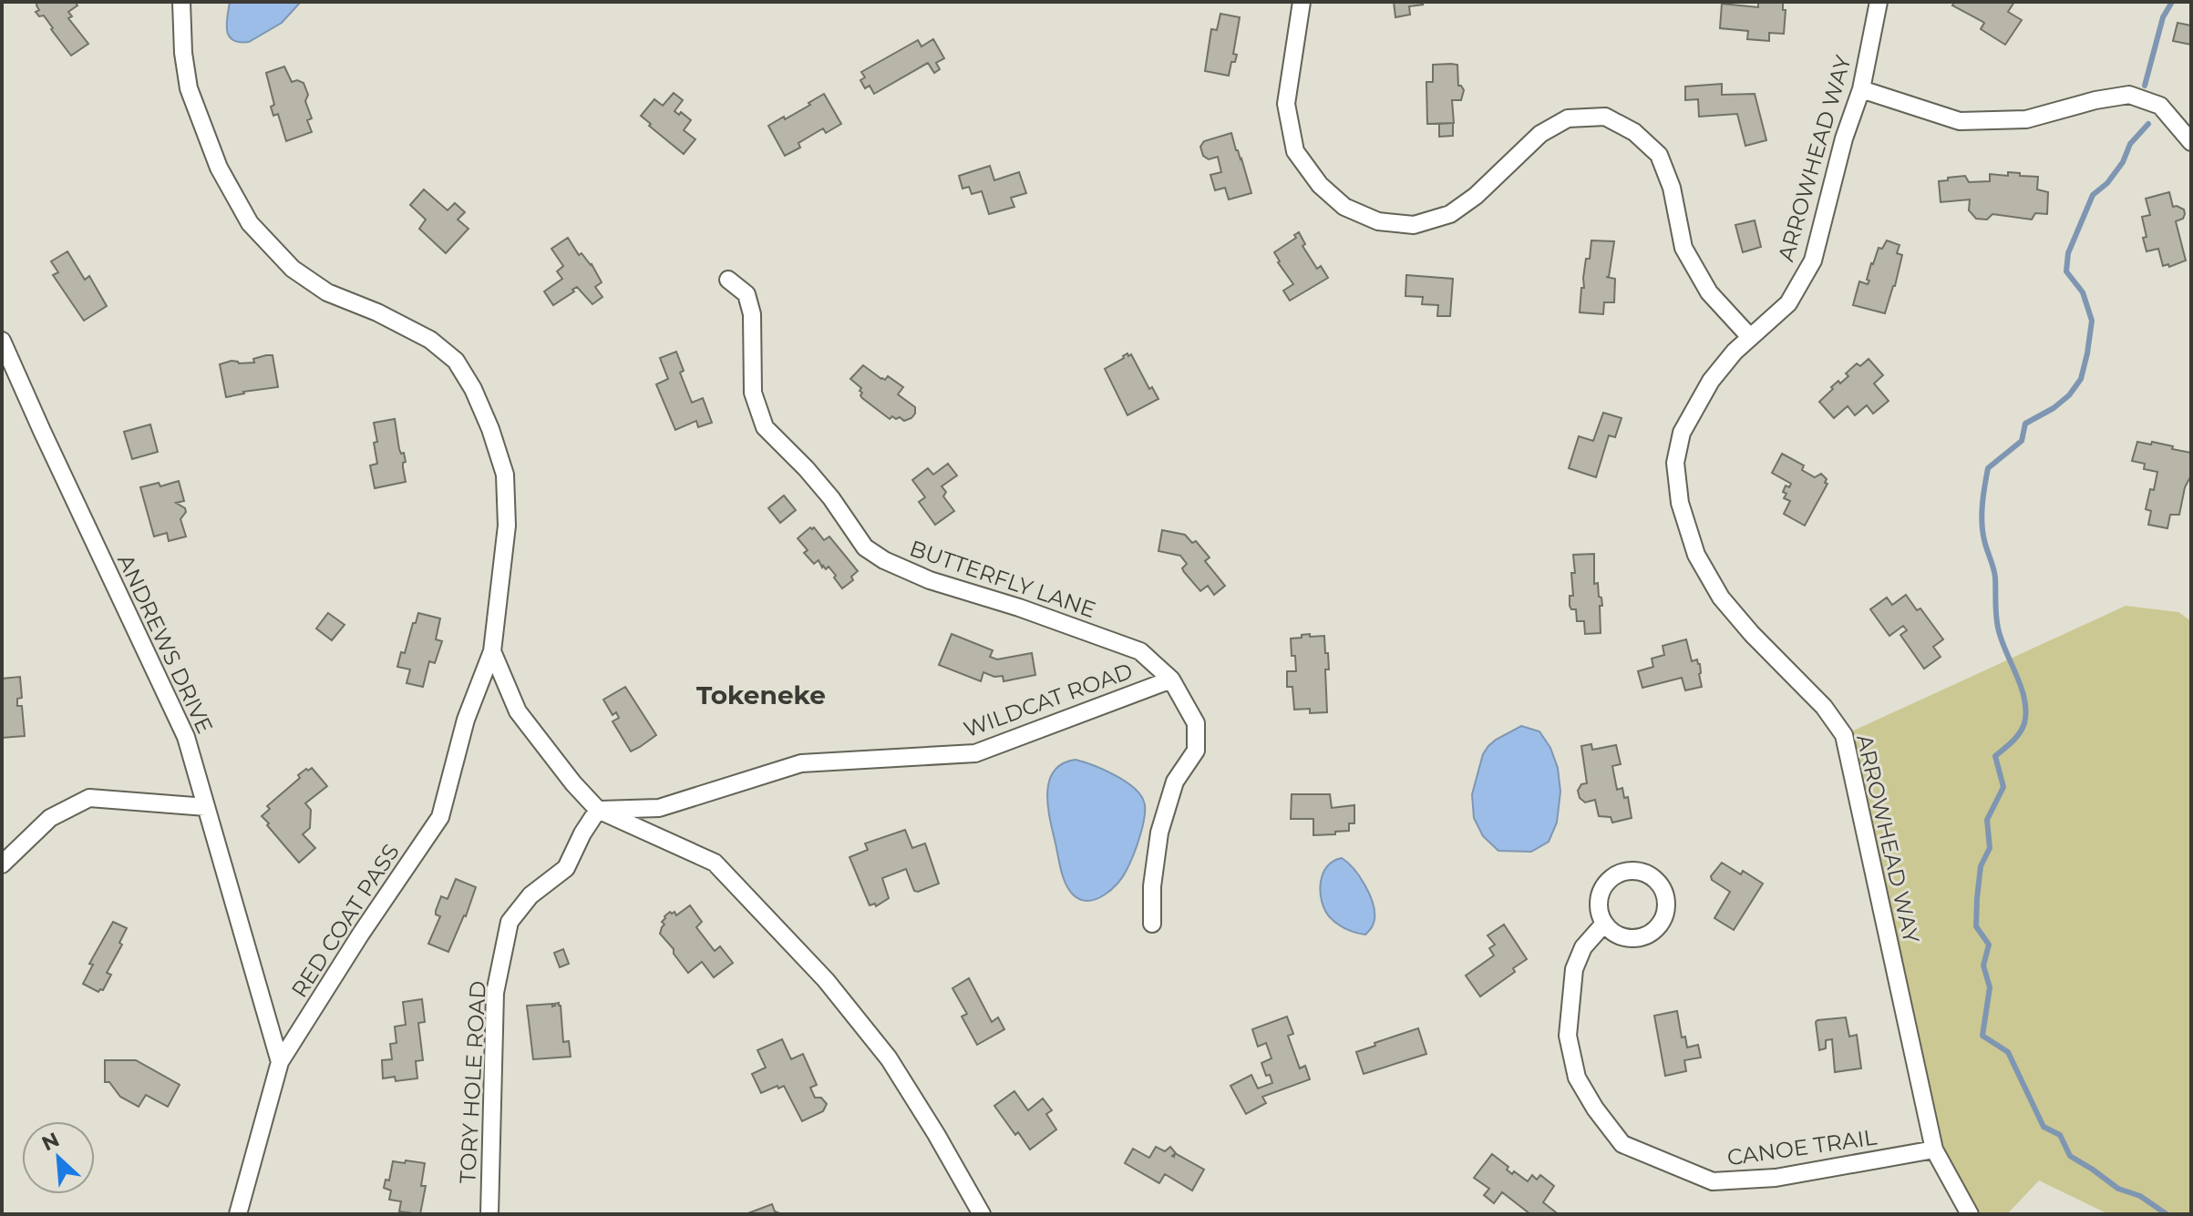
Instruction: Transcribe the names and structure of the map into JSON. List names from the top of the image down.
{
  "streets": {
    "street": [
      "ARROWHEAD WAY",
      "BUTTERFLY LANE",
      "ANDREWS DRIVE",
      "WILDCAT ROAD",
      "RED COAT PASS",
      "TORY HOLE ROAD",
      "CANOE TRAIL"
    ]
  },
  "crossings": [
    ["ARROWHEAD WAY", "CANOE TRAIL"],
    ["BUTTERFLY LANE", "WILDCAT ROAD"],
    ["ANDREWS DRIVE", "RED COAT PASS"],
    ["WILDCAT ROAD", "TORY HOLE ROAD"]
  ],
  "districts": ["Tokeneke"],
  "north": "top left"
}
